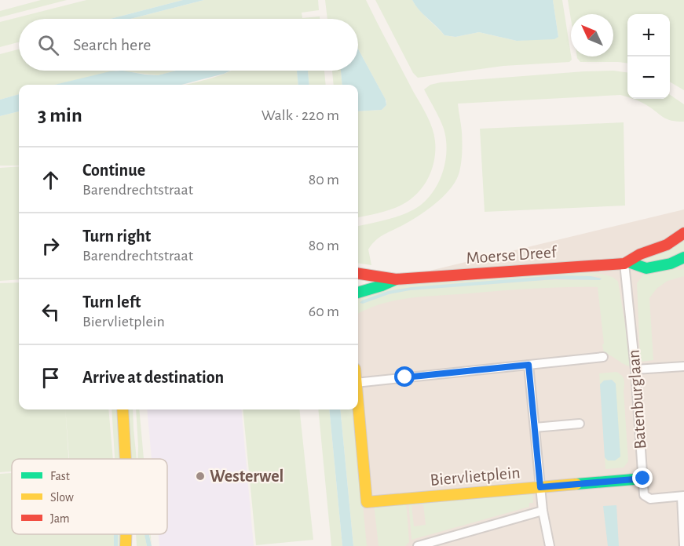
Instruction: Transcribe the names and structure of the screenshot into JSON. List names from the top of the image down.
{
  "streets": {
    "street": ["Moerse Dreef", "Batenburglaan", "Biervlietplein"]
  },
  "crossings": [
    ["Moerse Dreef", "Batenburglaan"],
    ["Batenburglaan", "Biervlietplein"]
  ],
  "places": ["Westerwel"],
  "legend": ["Fast", "Slow", "Jam"],
  "north": "top left",
  "page": {
    "map_buttons": ["+", "−"],
    "search": "Search here",
    "heading": ["3 min", "Walk · 220 m"],
    "list": [
      ["Continue", "Barendrechtstraat", "80 m"],
      ["Turn right", "Barendrechtstraat", "80 m"],
      ["Turn left", "Biervlietplein", "60 m"],
      "Arrive at destination"
    ]
  }
}
